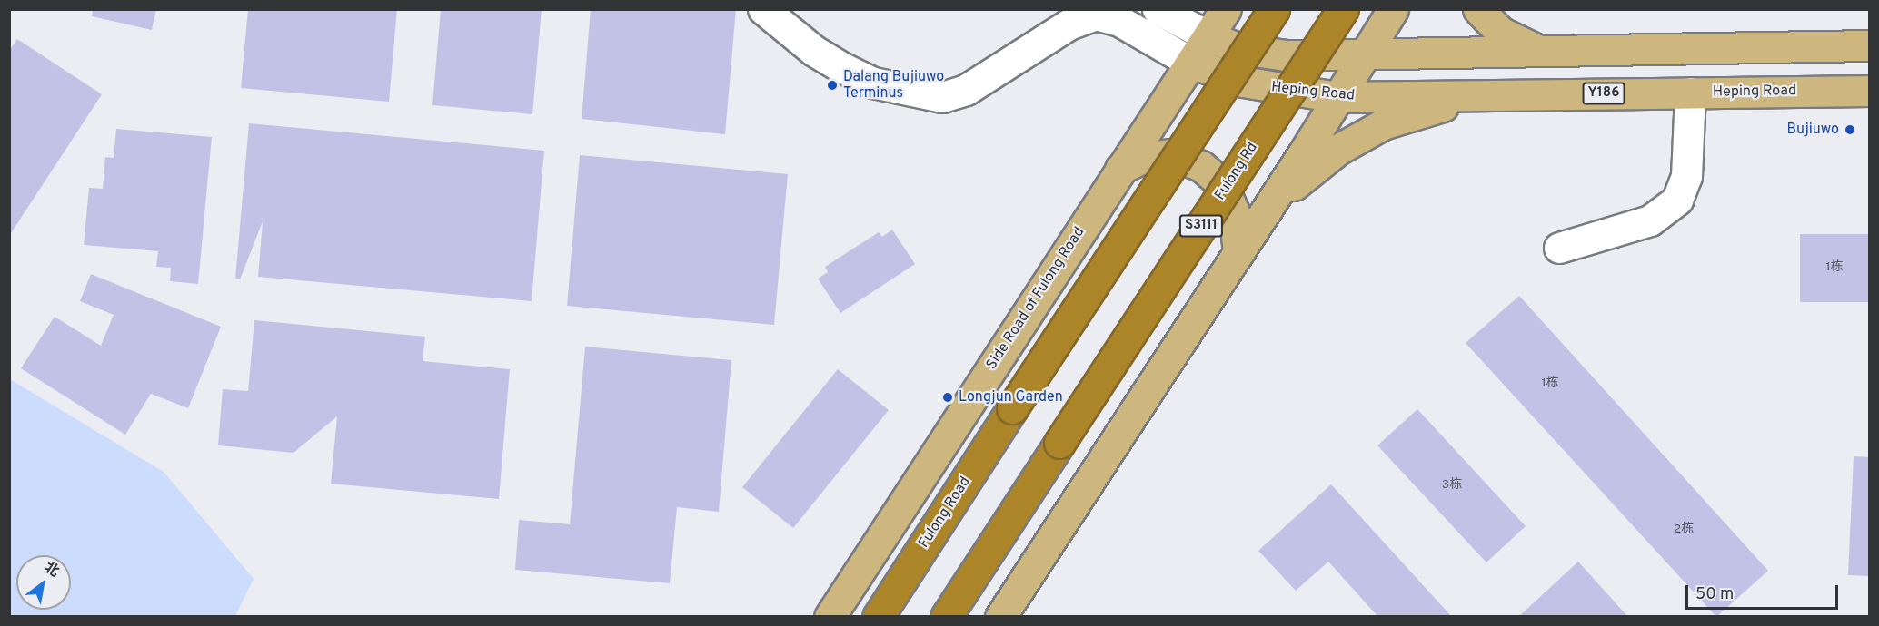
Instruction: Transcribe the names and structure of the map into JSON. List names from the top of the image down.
{
  "streets": {
    "highway": ["Fulong Rd", "S3111", "Fulong Road"],
    "main road": ["Heping Road", "Y186", "Side Road of Fulong Road"]
  },
  "crossings": [
    ["Heping Road", "Side Road of Fulong Road"]
  ],
  "places": ["Dalang Bujiuwo Terminus", "Bujiuwo", "Longjun Garden"],
  "house_numbers": [
    "1栋",
    "1栋",
    "3栋",
    "2栋"
  ],
  "scale_bar": "50 m",
  "north": "top right"
}
